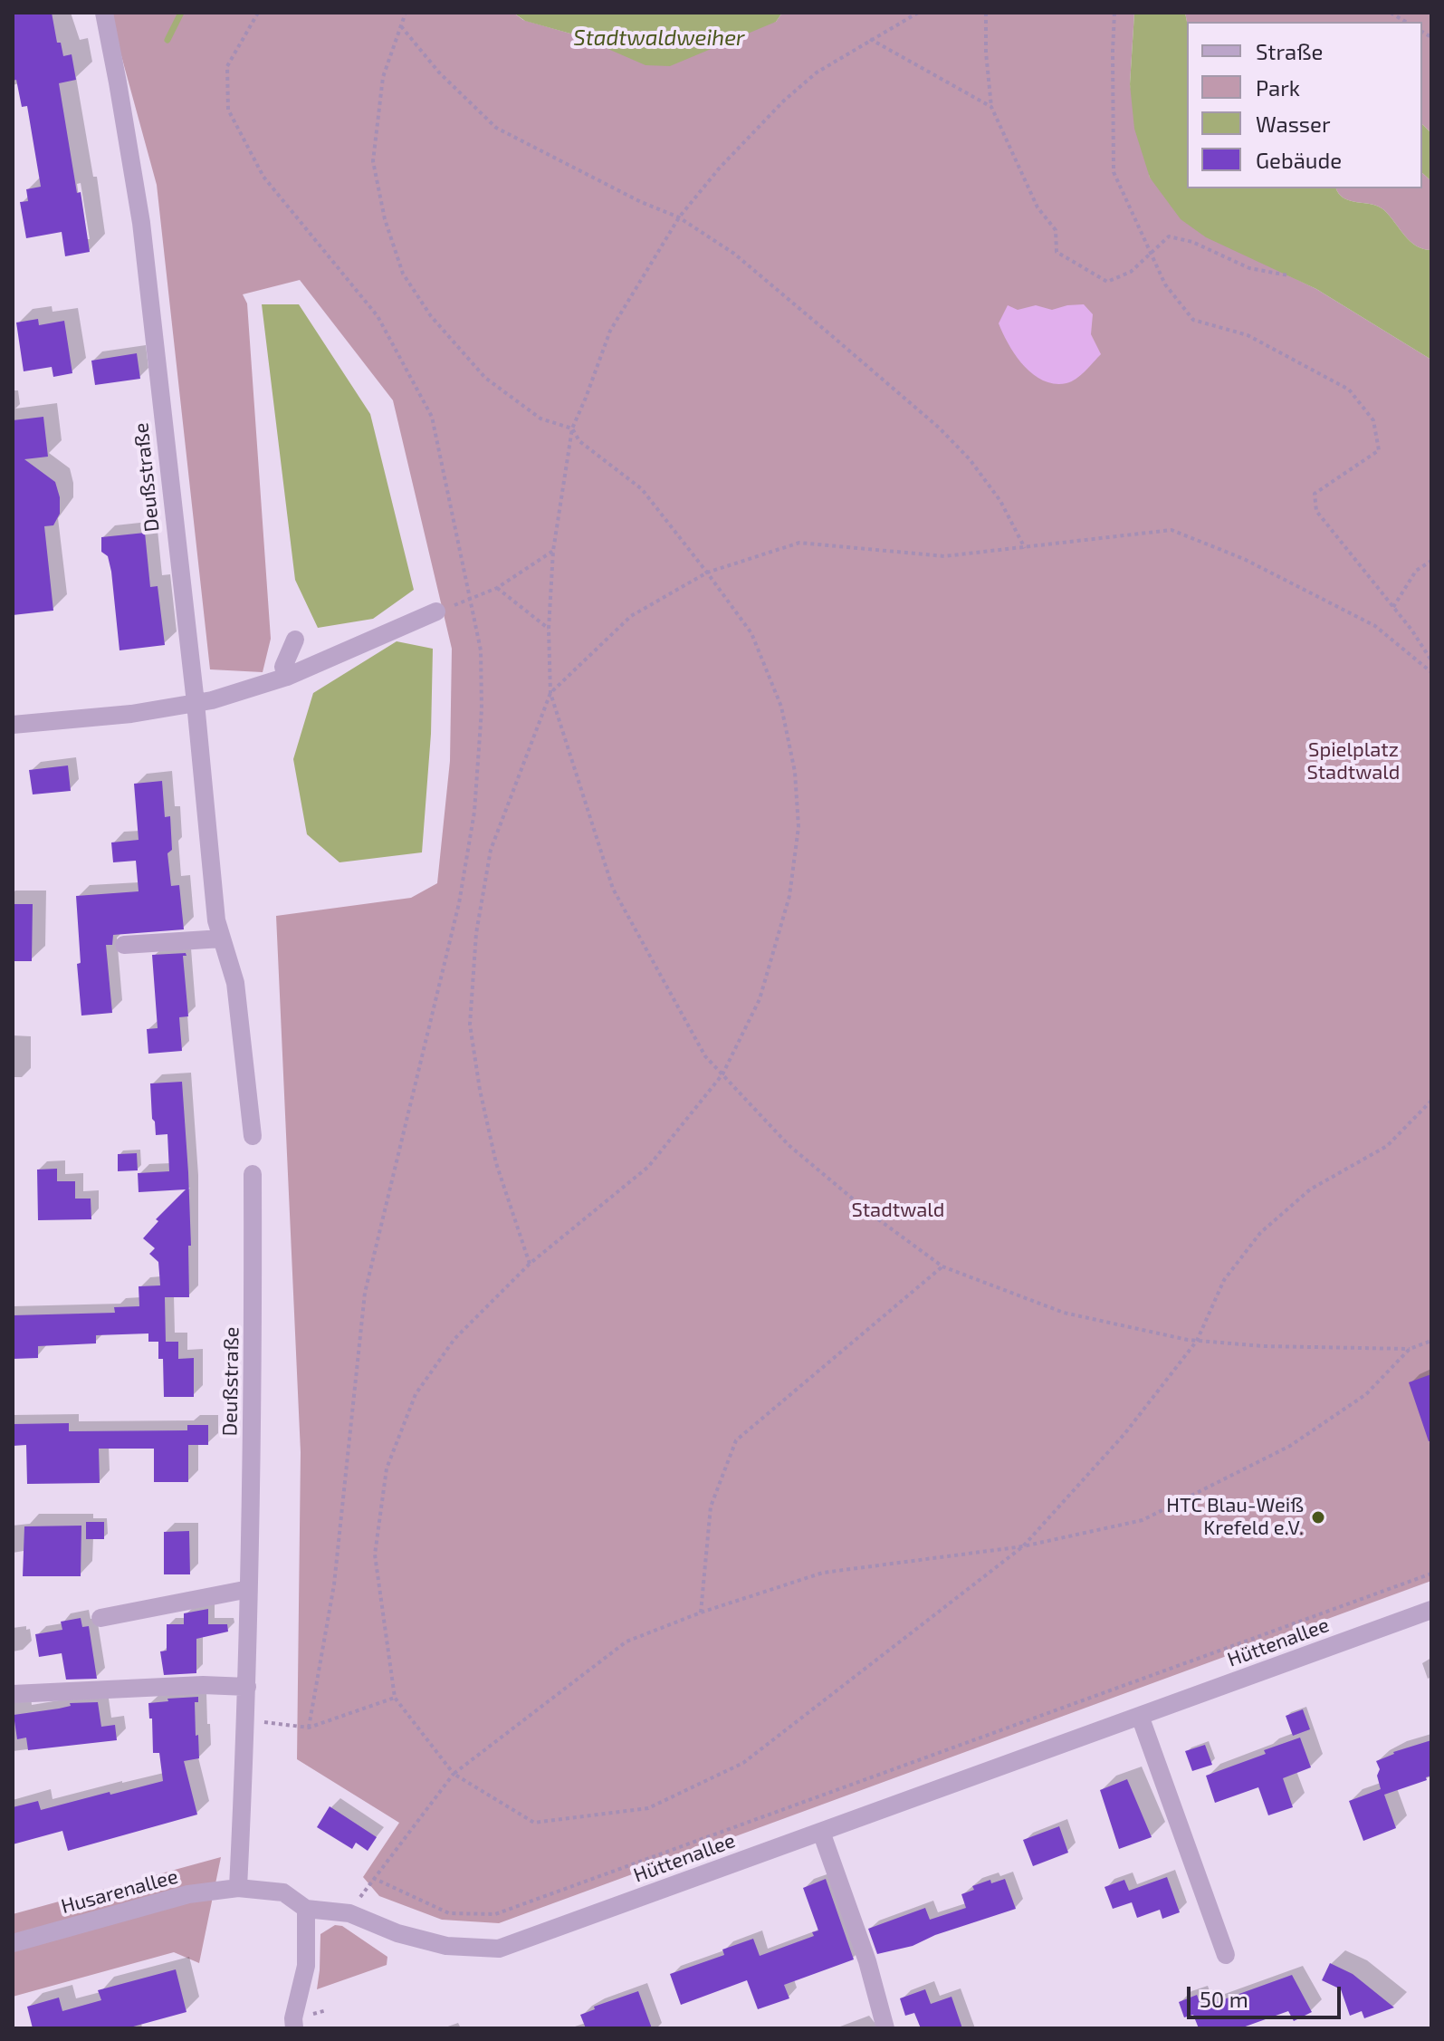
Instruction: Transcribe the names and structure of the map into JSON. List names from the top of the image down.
{
  "streets": {
    "street": ["Deußstraße", "Hüttenallee", "Husarenallee"]
  },
  "crossings": [
    ["Deußstraße", "Hüttenallee"],
    ["Deußstraße", "Husarenallee"],
    ["Hüttenallee", "Husarenallee"]
  ],
  "water": ["Stadtwaldweiher"],
  "parks": ["Spielplatz Stadtwald", "Stadtwald"],
  "places": ["HTC Blau-Weiß Krefeld e.V."],
  "legend": [
    "Straße",
    "Park",
    "Wasser",
    "Gebäude"
  ],
  "scale_bar": "50 m"
}
